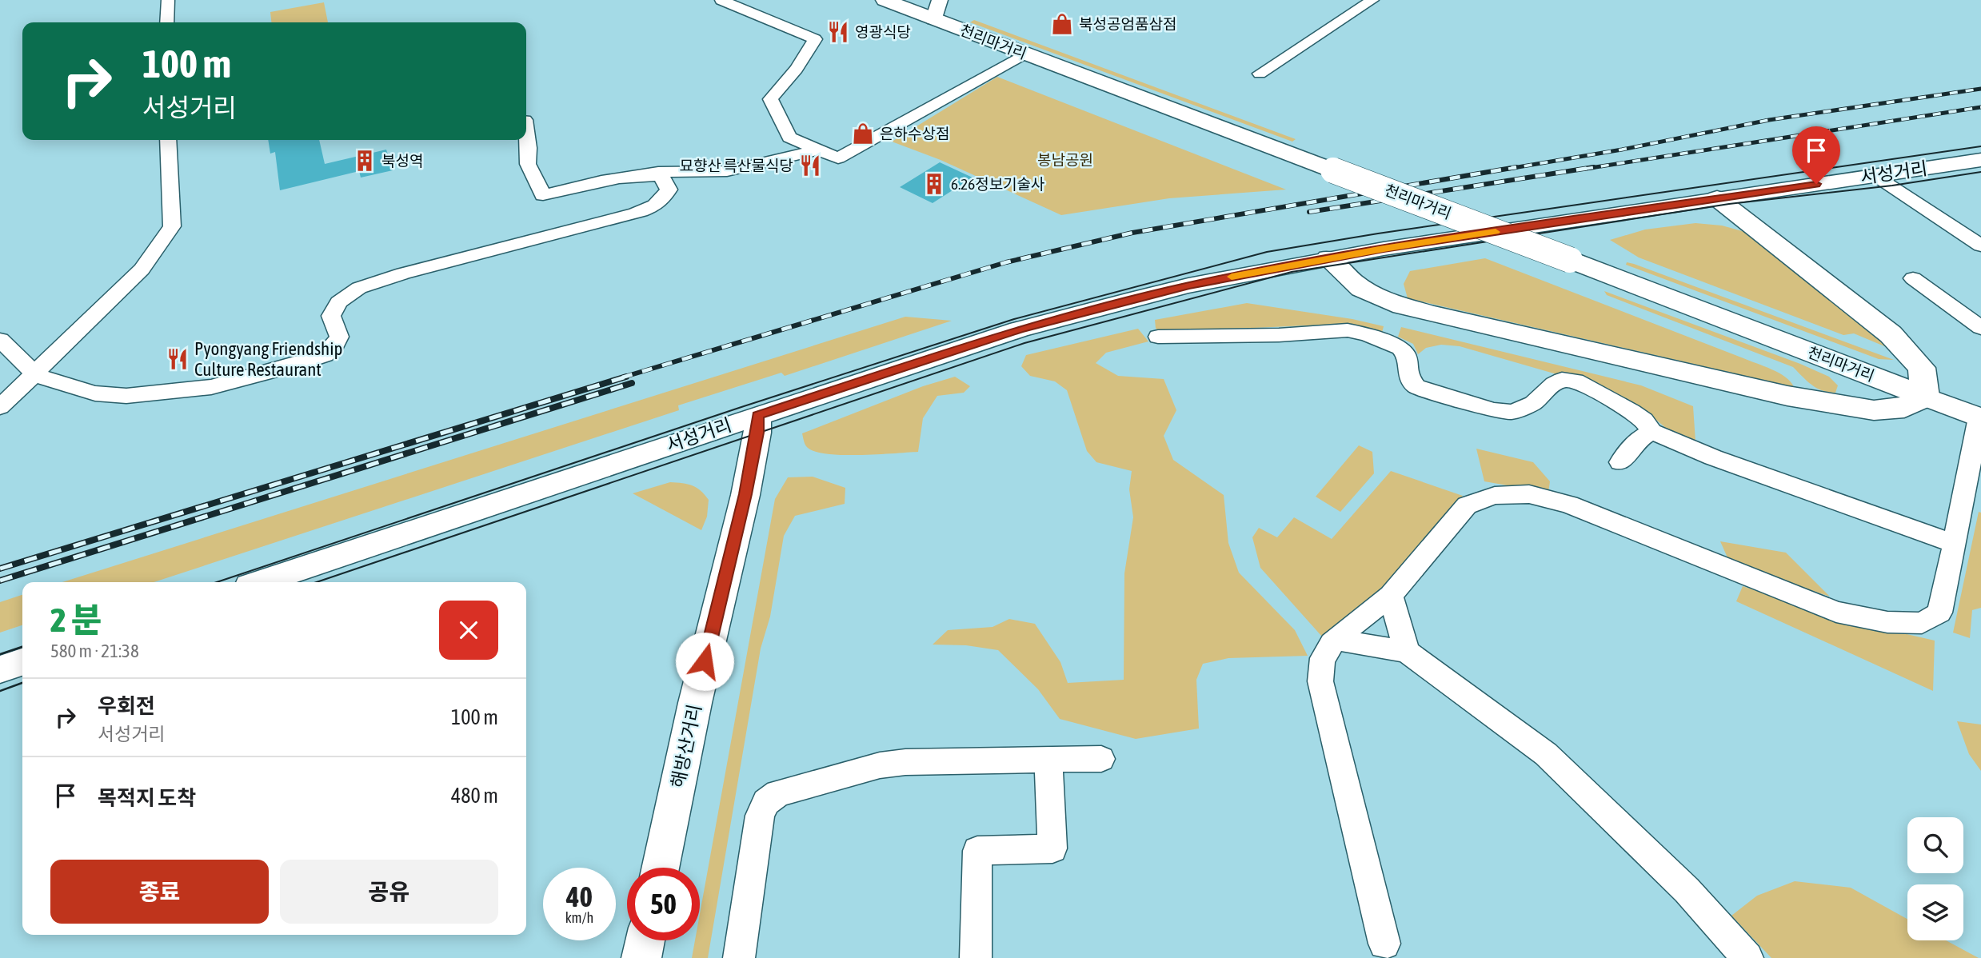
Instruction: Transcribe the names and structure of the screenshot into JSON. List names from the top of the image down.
{
  "streets": {
    "highway": ["천리마거리"],
    "main road": ["서성거리", "해방산거리"]
  },
  "crossings": [
    ["서성거리", "해방산거리"]
  ],
  "parks": ["봉남공원"],
  "places": {
    "shop": ["북성공엄품삼점", "은하수상점"],
    "restaurant": ["영광식당", "묘향산 륵산물식당", "Pyongyang Friendship Culture Restaurant"],
    "building": ["북성역", "6.26정보기술사"]
  },
  "page": {
    "turn": ["100 m", "서성거리"],
    "heading": ["2 분", "580 m · 21:38"],
    "list": [
      {
        "name": "우회전",
        "note": "서성거리",
        "value": "100 m"
      },
      {
        "name": "목적지 도착",
        "value": "480 m"
      }
    ],
    "buttons": ["종료", "공유"],
    "speed": "40 km/h",
    "limit": "50"
  }
}
